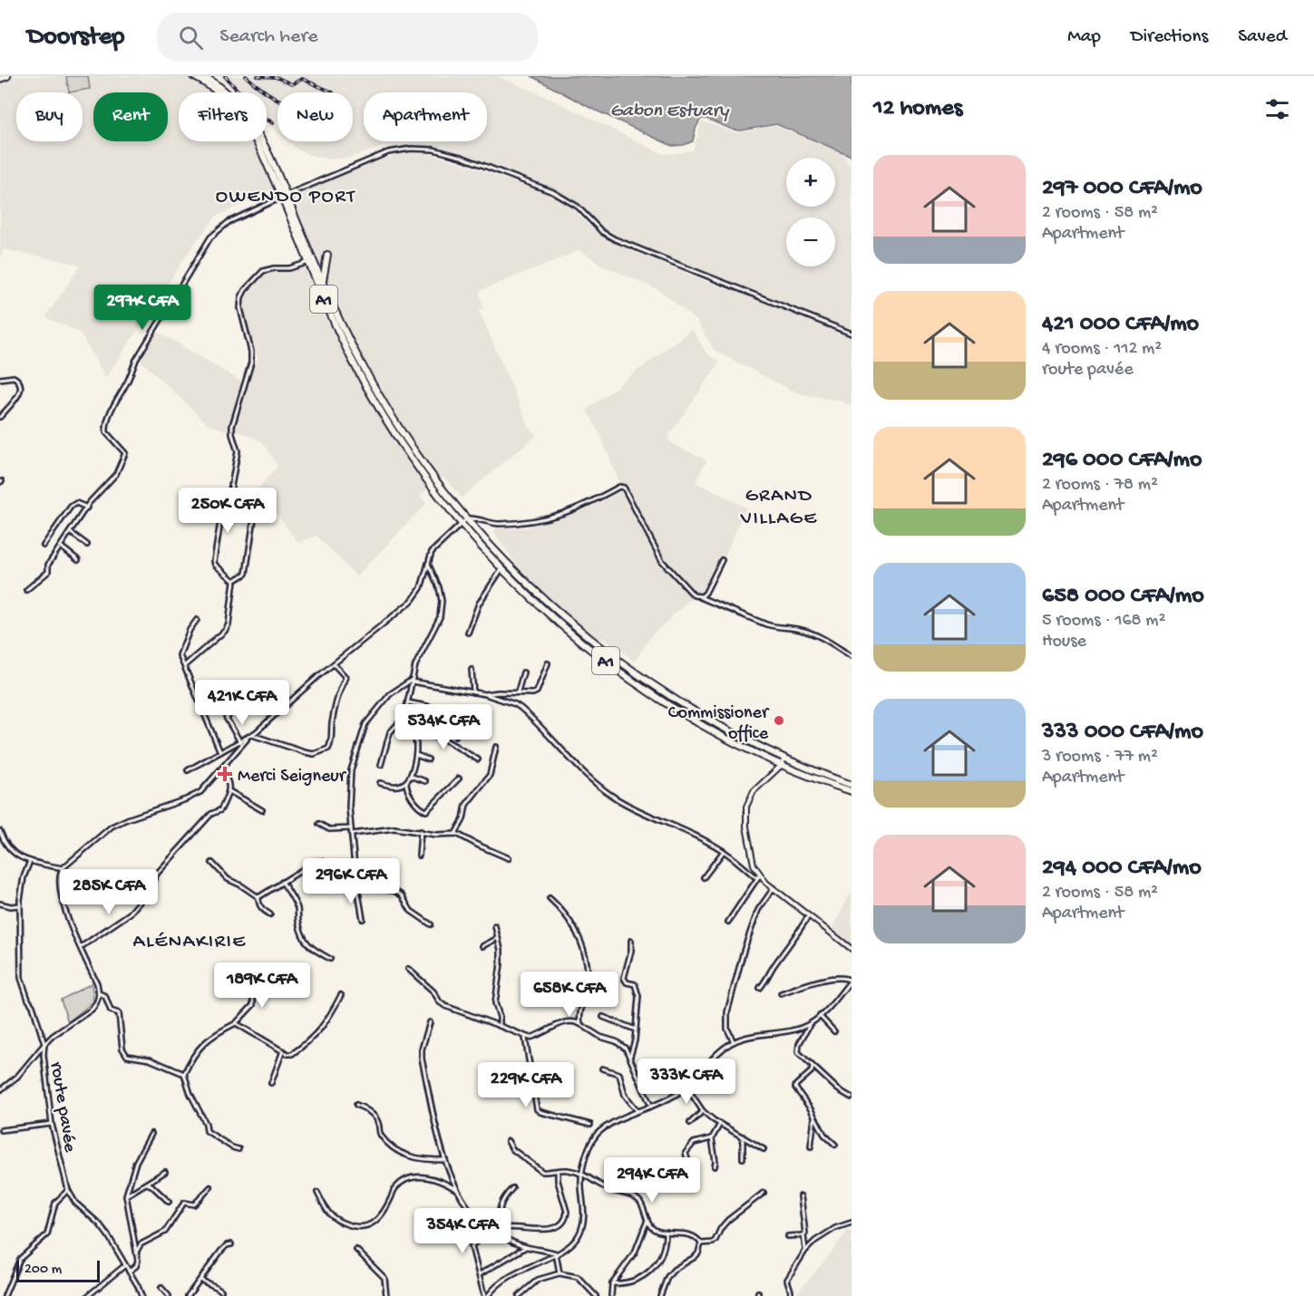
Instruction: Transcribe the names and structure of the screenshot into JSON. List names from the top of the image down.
{
  "streets": {
    "highway": ["A1"],
    "street": ["route pavée"]
  },
  "districts": ["OWENDO PORT", "GRAND VILLAGE", "ALÉNAKIRIE"],
  "water": ["Gabon Estuary"],
  "places": {
    "other": ["Commissioner office"],
    "health": ["Merci Seigneur"]
  },
  "scale_bar": "200 m",
  "page": {
    "header": "Doorstep",
    "search": "Search here",
    "nav": ["Map", "Directions", "Saved"],
    "heading": "12 homes",
    "chip": [
      "Buy",
      "Rent",
      "Filters",
      "New",
      "Apartment"
    ],
    "list": [
      {
        "name": "297 000 CFA/mo",
        "note": "2 rooms · 58 m² · Apartment"
      },
      {
        "name": "421 000 CFA/mo",
        "note": "4 rooms · 112 m² · route pavée"
      },
      {
        "name": "296 000 CFA/mo",
        "note": "2 rooms · 78 m² · Apartment"
      },
      {
        "name": "658 000 CFA/mo",
        "note": "5 rooms · 168 m² · House"
      },
      {
        "name": "333 000 CFA/mo",
        "note": "3 rooms · 77 m² · Apartment"
      },
      {
        "name": "294 000 CFA/mo",
        "note": "2 rooms · 58 m² · Apartment"
      }
    ],
    "map_buttons": ["+", "−"],
    "price": [
      "297K CFA",
      "250K CFA",
      "421K CFA",
      "534K CFA",
      "296K CFA",
      "285K CFA",
      "189K CFA",
      "658K CFA",
      "333K CFA",
      "229K CFA",
      "294K CFA",
      "354K CFA"
    ],
    "scale": "200 m"
  }
}
